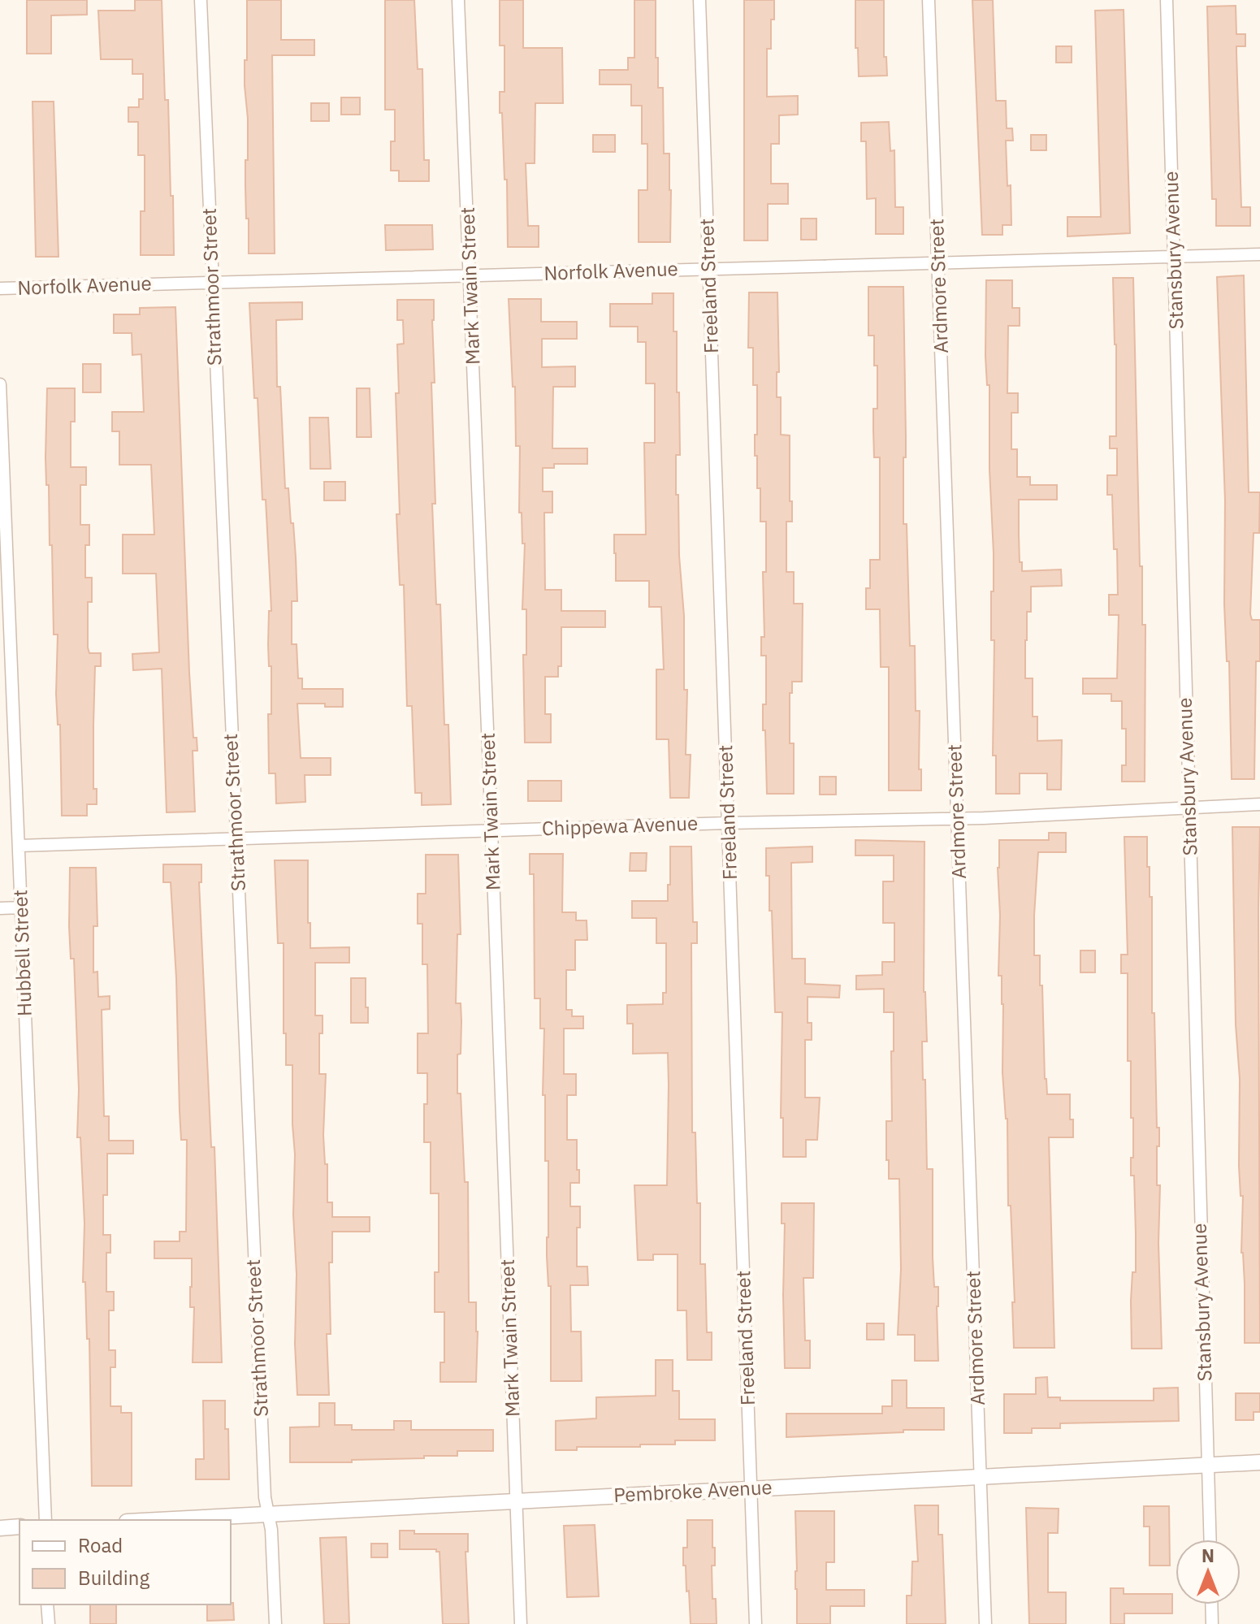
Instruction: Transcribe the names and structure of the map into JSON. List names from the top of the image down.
{
  "streets": {
    "street": [
      "Stansbury Avenue",
      "Norfolk Avenue",
      "Mark Twain Street",
      "Freeland Street",
      "Ardmore Street",
      "Strathmoor Street",
      "Chippewa Avenue",
      "Hubbell Street",
      "Pembroke Avenue"
    ]
  },
  "crossings": [
    ["Stansbury Avenue", "Norfolk Avenue"],
    ["Stansbury Avenue", "Chippewa Avenue"],
    ["Stansbury Avenue", "Pembroke Avenue"],
    ["Norfolk Avenue", "Mark Twain Street"],
    ["Norfolk Avenue", "Freeland Street"],
    ["Norfolk Avenue", "Ardmore Street"],
    ["Norfolk Avenue", "Strathmoor Street"],
    ["Mark Twain Street", "Chippewa Avenue"],
    ["Mark Twain Street", "Pembroke Avenue"],
    ["Freeland Street", "Chippewa Avenue"],
    ["Freeland Street", "Pembroke Avenue"],
    ["Ardmore Street", "Chippewa Avenue"],
    ["Ardmore Street", "Pembroke Avenue"],
    ["Strathmoor Street", "Chippewa Avenue"],
    ["Strathmoor Street", "Pembroke Avenue"],
    ["Chippewa Avenue", "Hubbell Street"]
  ],
  "legend": ["Road", "Building"],
  "north": "top"
}
